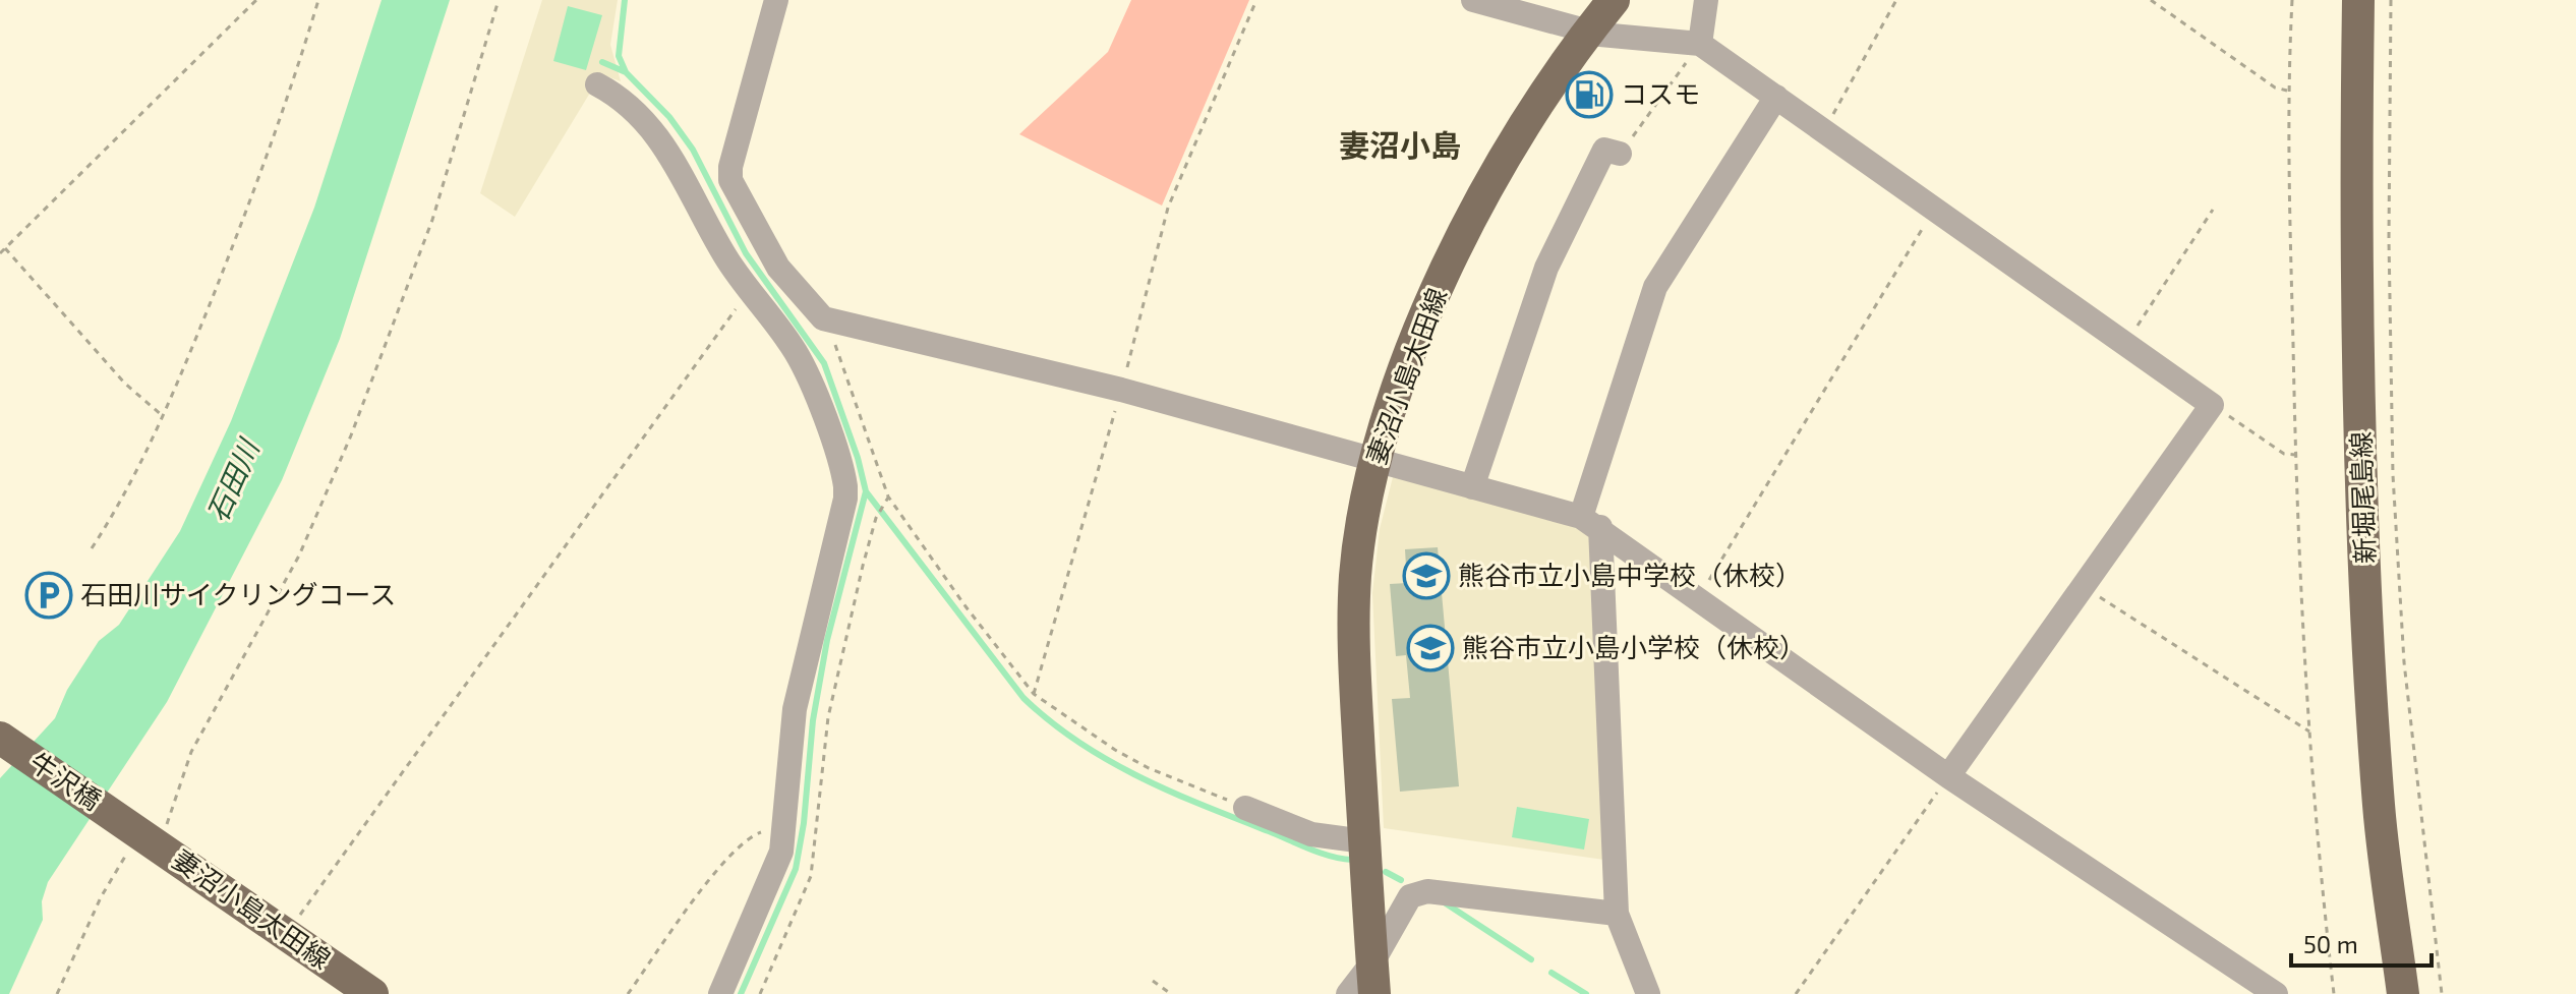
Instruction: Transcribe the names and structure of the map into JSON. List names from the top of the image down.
{
  "streets": {
    "main road": ["妻沼小島太田線", "新堀尾島線", "牛沢橋"]
  },
  "crossings": [
    ["妻沼小島太田線", "牛沢橋"]
  ],
  "districts": ["妻沼小島"],
  "water": ["石田川"],
  "places": {
    "fuel station": ["コスモ"],
    "school or university": ["熊谷市立小島中学校（休校）", "熊谷市立小島小学校（休校）"],
    "parking": ["石田川サイクリングコース"]
  },
  "scale_bar": "50 m"
}
